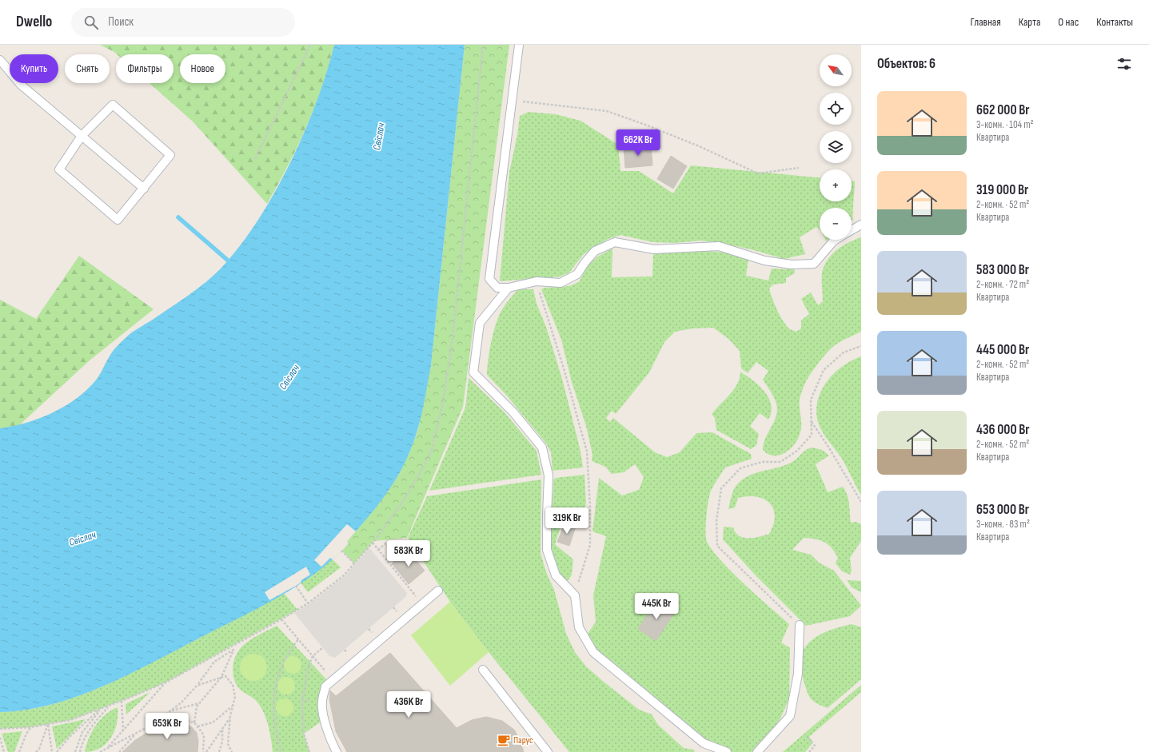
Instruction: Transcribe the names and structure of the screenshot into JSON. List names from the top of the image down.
{
  "water": ["Свіслач"],
  "places": {
    "cafe": ["Парус"]
  },
  "north": "top left",
  "page": {
    "header": "Dwello",
    "search": "Поиск",
    "nav": [
      "Главная",
      "Карта",
      "О нас",
      "Контакты"
    ],
    "heading": "Объектов: 6",
    "map_buttons": ["+", "−"],
    "chip": [
      "Купить",
      "Снять",
      "Фильтры",
      "Новое"
    ],
    "list": [
      {
        "name": "662 000 Br",
        "note": "3-комн. · 104 m² · Квартира"
      },
      {
        "name": "319 000 Br",
        "note": "2-комн. · 52 m² · Квартира"
      },
      {
        "name": "583 000 Br",
        "note": "2-комн. · 72 m² · Квартира"
      },
      {
        "name": "445 000 Br",
        "note": "2-комн. · 52 m² · Квартира"
      },
      {
        "name": "436 000 Br",
        "note": "2-комн. · 52 m² · Квартира"
      },
      {
        "name": "653 000 Br",
        "note": "3-комн. · 83 m² · Квартира"
      }
    ],
    "price": [
      "662K Br",
      "319K Br",
      "583K Br",
      "445K Br",
      "436K Br",
      "653K Br"
    ]
  }
}
